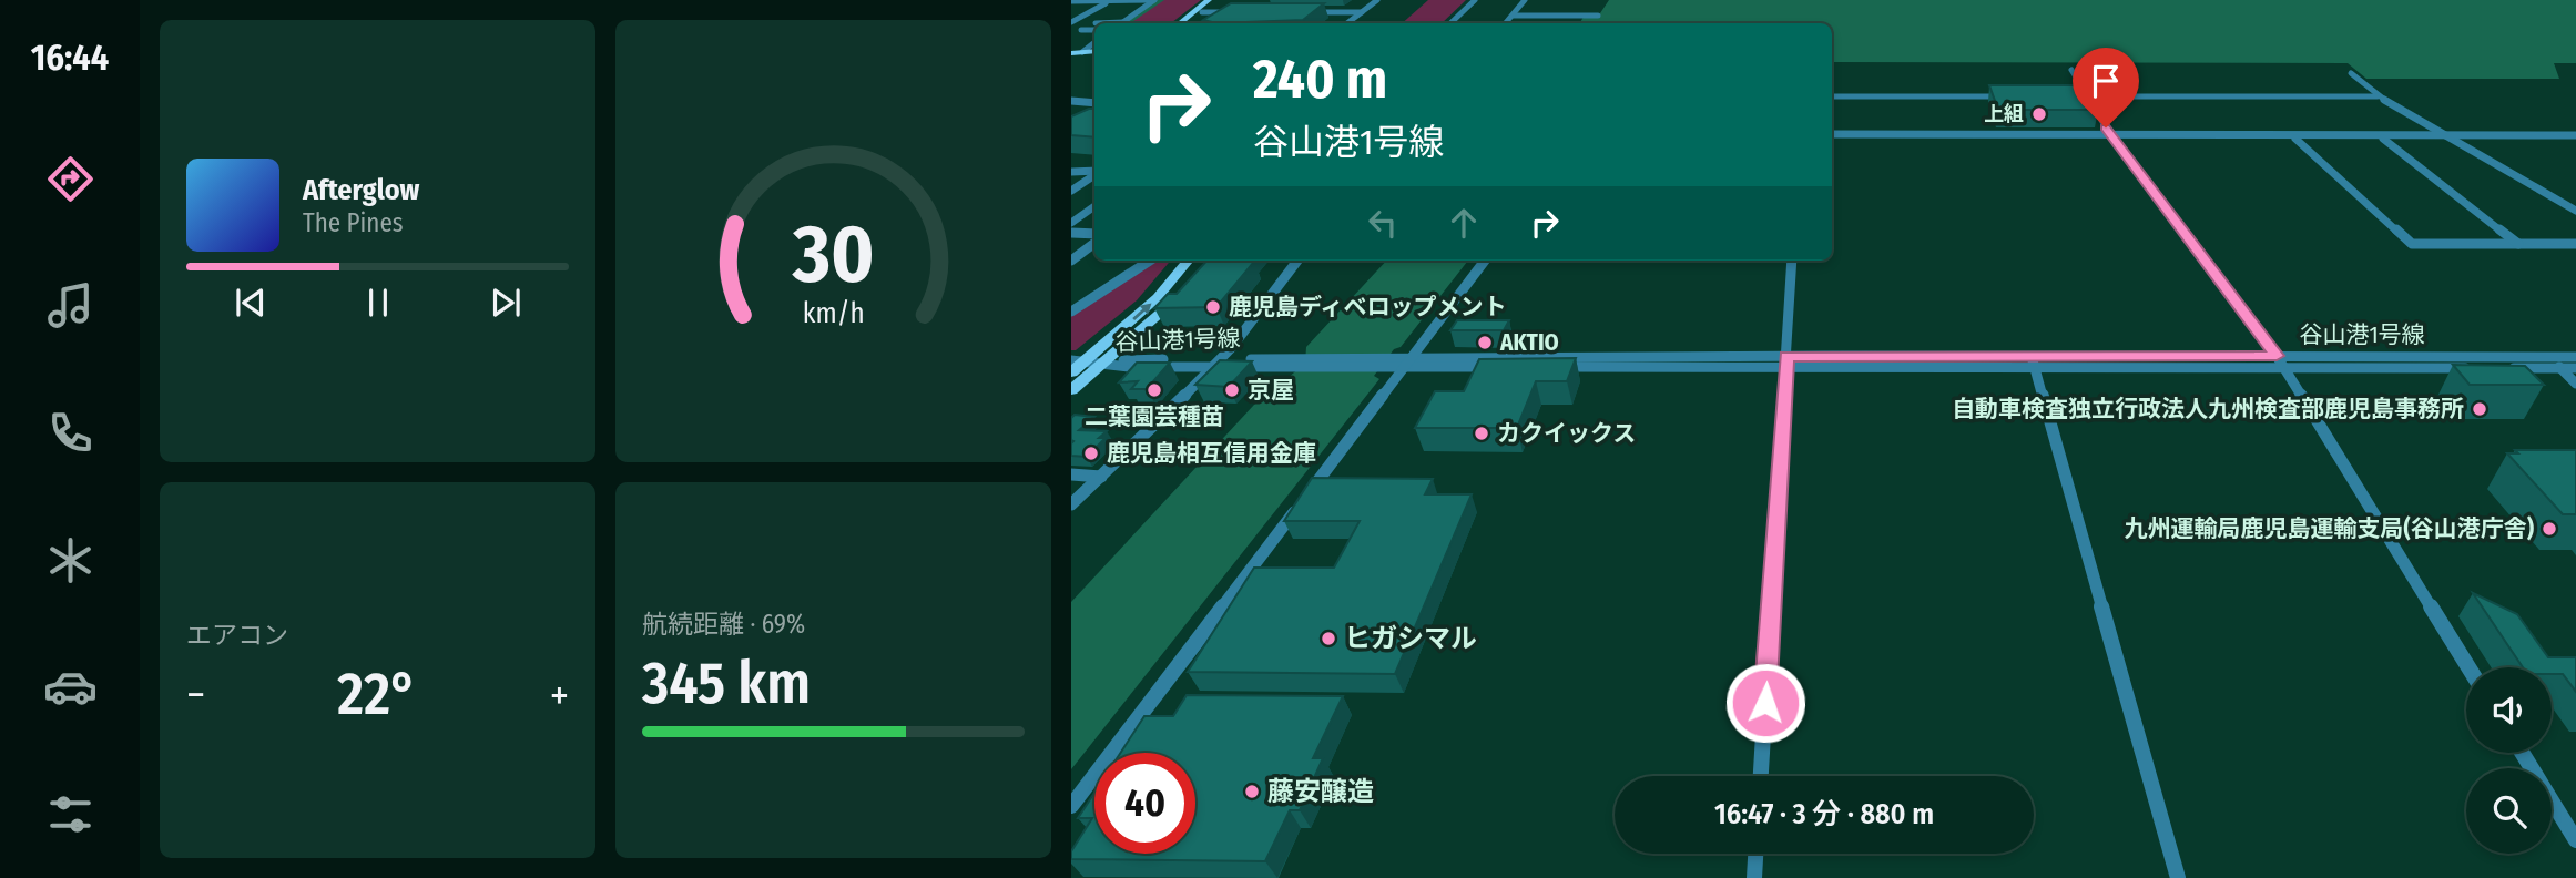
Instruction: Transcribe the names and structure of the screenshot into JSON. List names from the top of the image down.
{
  "streets": {
    "street": ["谷山港1号線"]
  },
  "places": [
    "上組",
    "鹿児島ディベロップメント",
    "AKTIO",
    "二葉園芸種苗",
    "京屋",
    "自動車検査独立行政法人九州検査部鹿児島事務所",
    "カクイックス",
    "鹿児島相互信用金庫",
    "九州運輸局鹿児島運輸支局(谷山港庁舎)",
    "ヒガシマル",
    "藤安醸造"
  ],
  "page": {
    "tabs": "16:44",
    "turn": ["240 m", "谷山港1号線"],
    "song": ["Afterglow", "The Pines"],
    "tile": [
      "エアコン",
      ["航続距離 · 69%", "345 km"]
    ],
    "heat": ["−", "22°", "+"],
    "limit": "40",
    "trip": "16:47 · 3 分 · 880 m",
    "gauge": ["30", "km/h"]
  }
}
